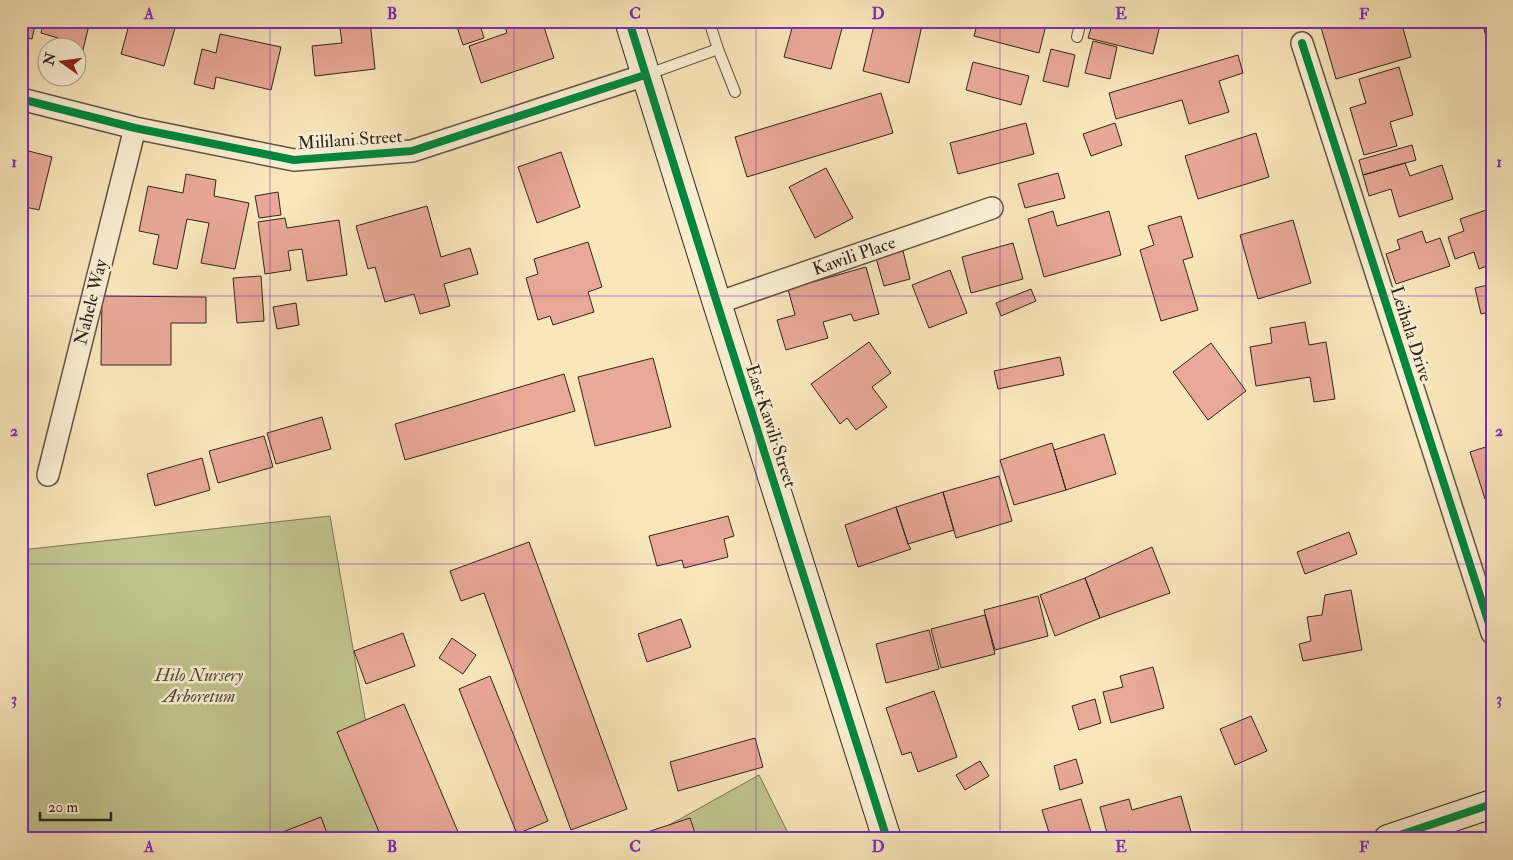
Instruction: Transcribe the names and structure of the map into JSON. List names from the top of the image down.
{
  "streets": {
    "street": [
      "Mililani Street",
      "Kawili Place",
      "Nahele Way",
      "Leihala Drive",
      "East Kawili Street"
    ]
  },
  "crossings": [
    ["Mililani Street", "Nahele Way"],
    ["Mililani Street", "East Kawili Street"],
    ["Kawili Place", "East Kawili Street"]
  ],
  "parks": ["Hilo Nursery Arboretum"],
  "scale_bar": "20 m",
  "north": "left",
  "grid": {
    "columns": [
      "A",
      "B",
      "C",
      "D",
      "E",
      "F"
    ],
    "rows": ["1", "2", "3"]
  }
}
